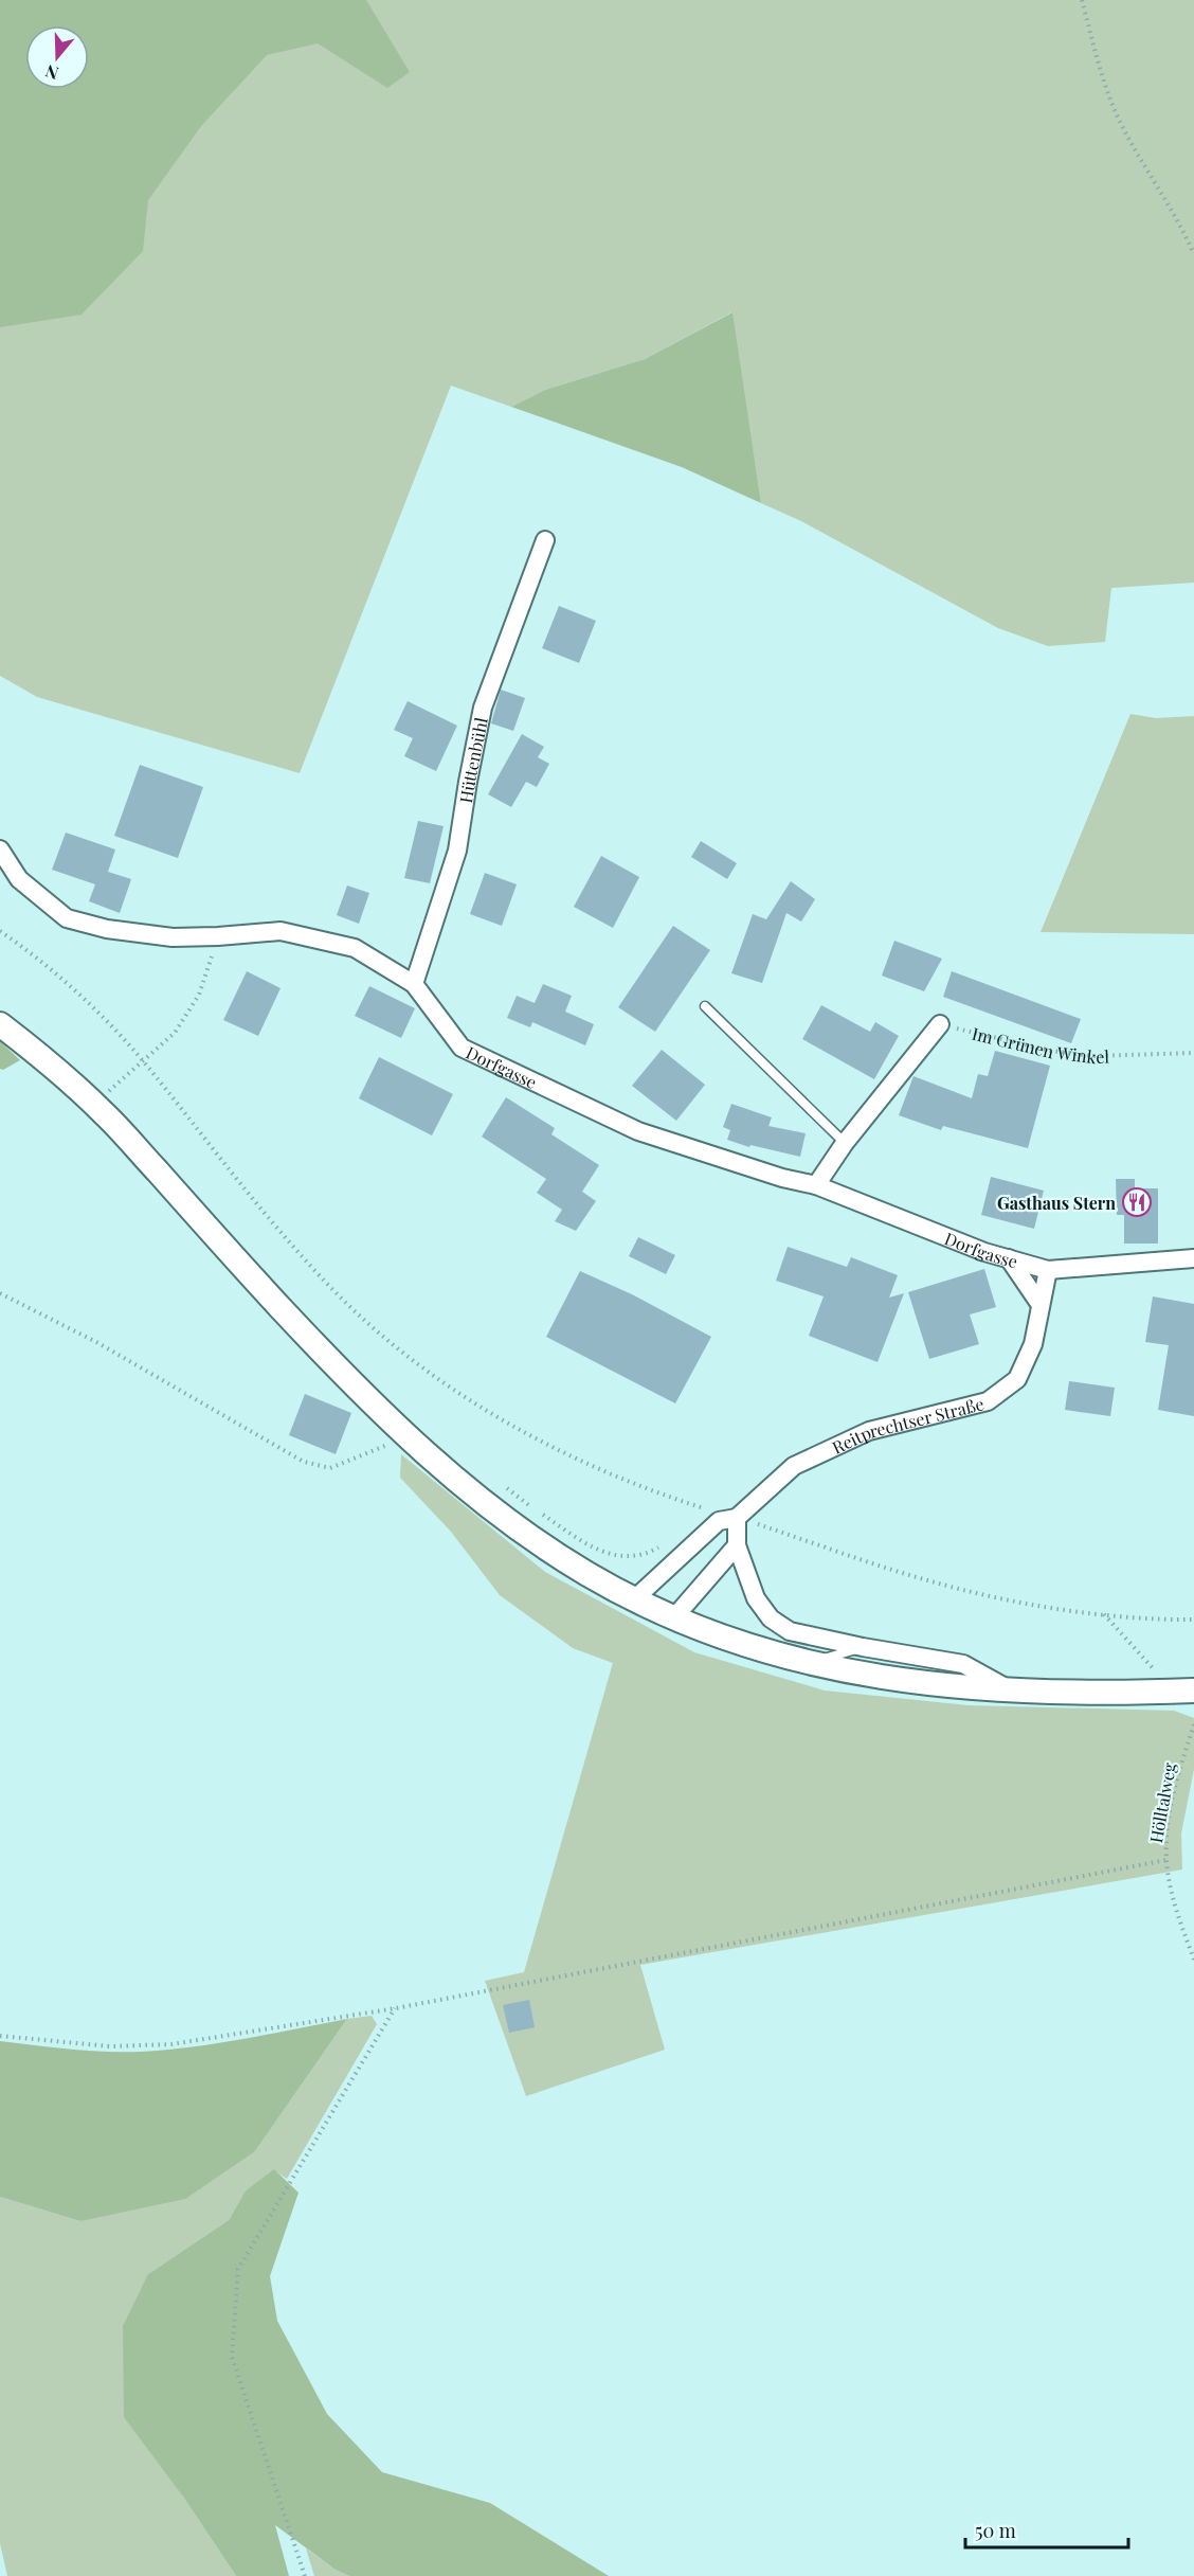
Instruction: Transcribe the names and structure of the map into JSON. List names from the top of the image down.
{
  "streets": {
    "street": ["Hüttenbühl", "Dorfgasse", "Reitprechtser Straße"],
    "path": ["Im Grünen Winkel", "Hölltalweg"]
  },
  "crossings": [
    ["Hüttenbühl", "Dorfgasse"],
    ["Dorfgasse", "Reitprechtser Straße"]
  ],
  "places": {
    "restaurant": ["Gasthaus Stern"]
  },
  "scale_bar": "50 m",
  "north": "bottom"
}
